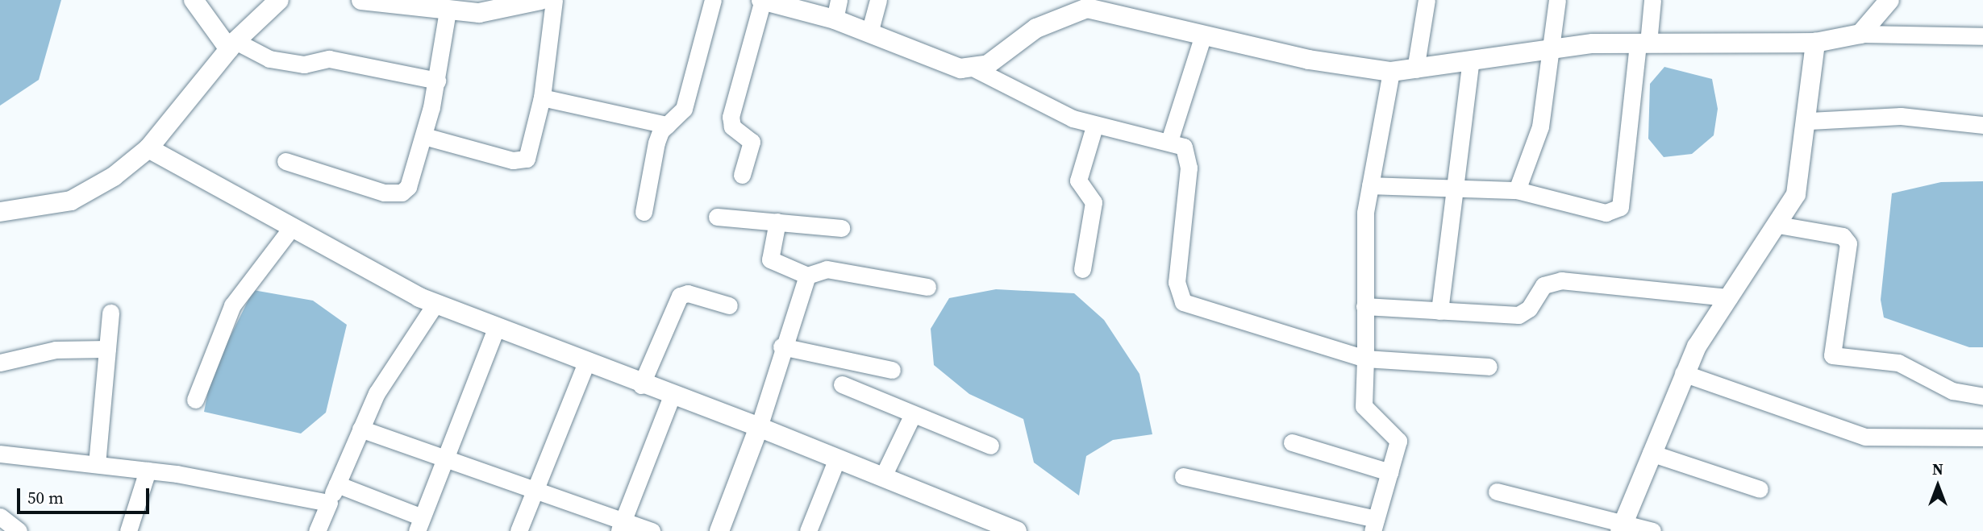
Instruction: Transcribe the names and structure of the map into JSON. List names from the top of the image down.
{
  "scale_bar": "50 m",
  "north": "top"
}
